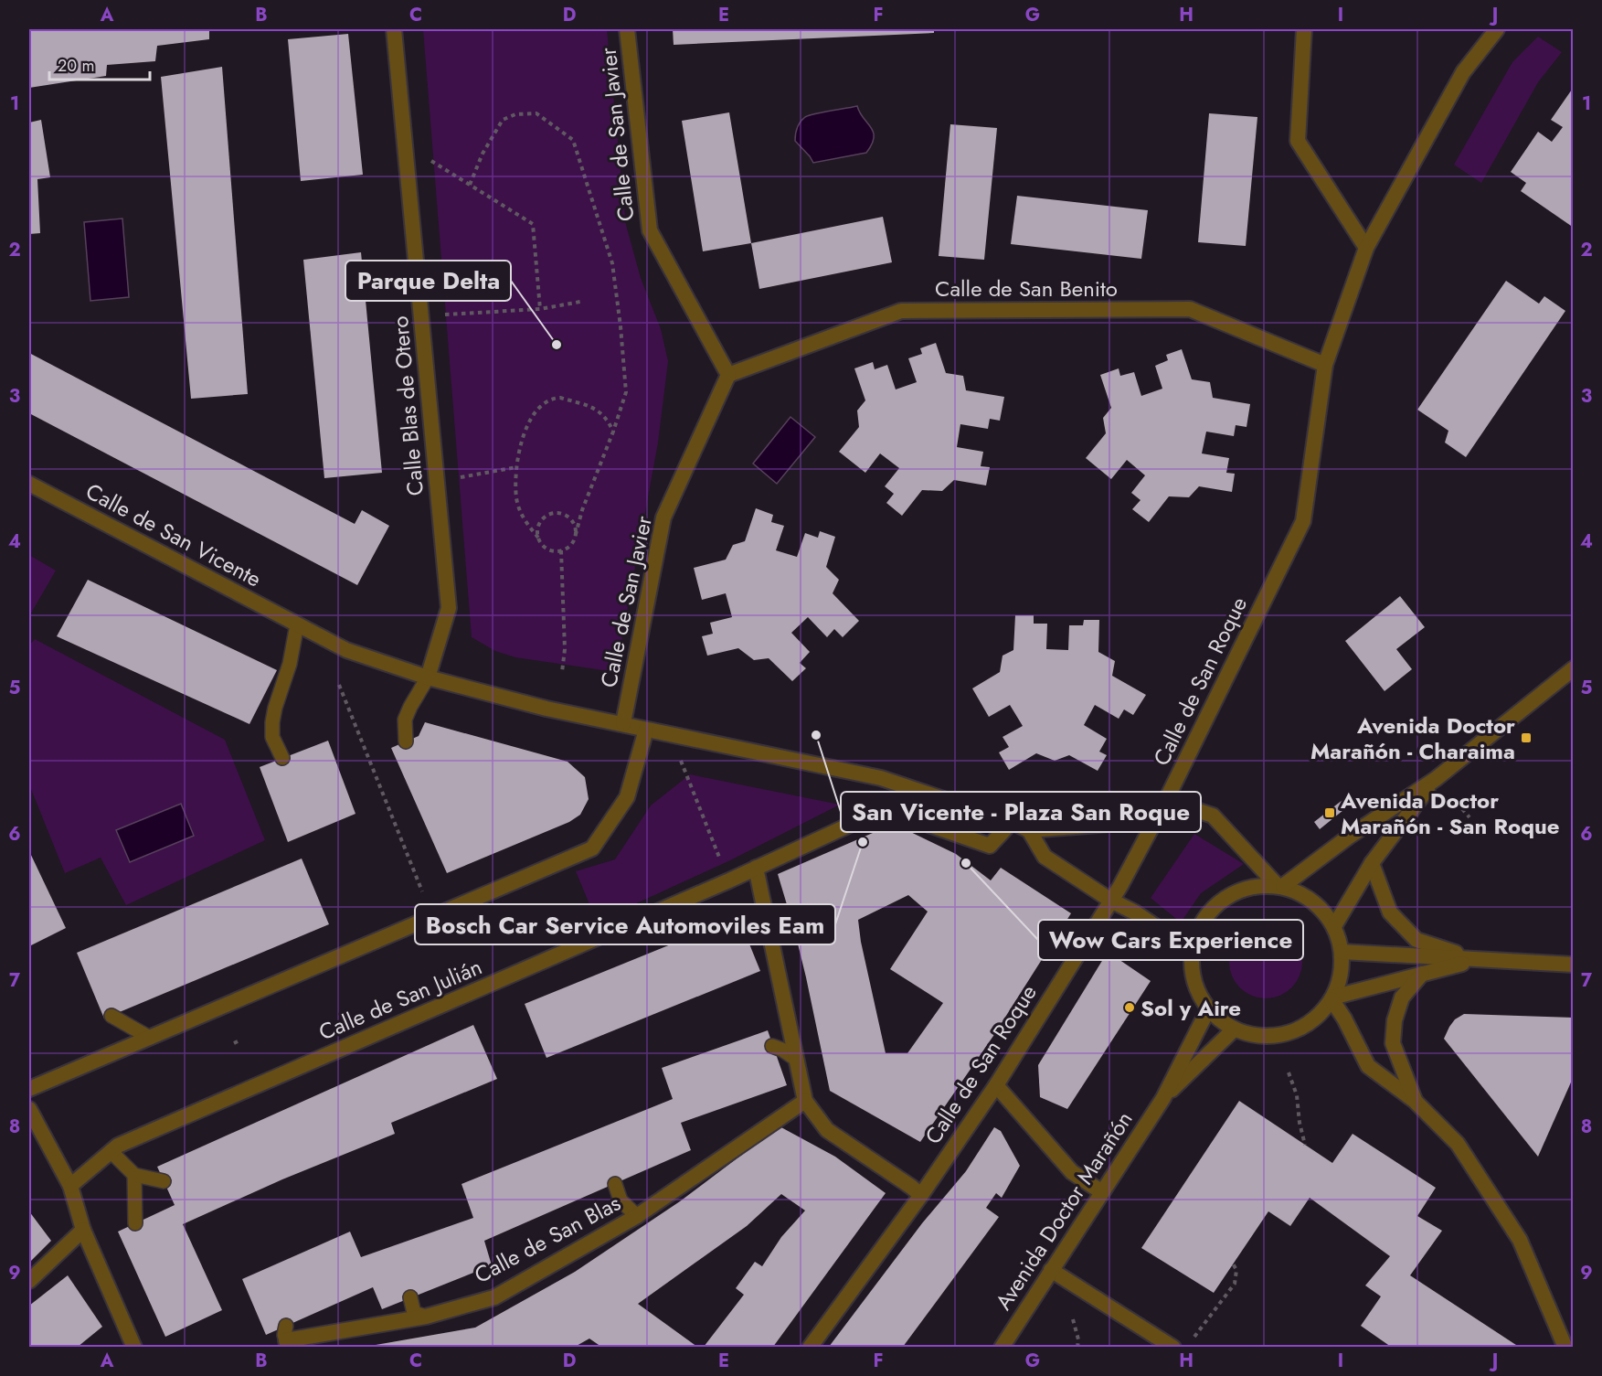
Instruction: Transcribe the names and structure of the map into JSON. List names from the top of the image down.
{
  "streets": {
    "street": [
      "Calle de San Javier",
      "Calle de San Benito",
      "Calle Blas de Otero",
      "Calle de San Vicente",
      "Calle de San Roque",
      "Calle de San Julián",
      "Avenida Doctor Marañón",
      "Calle de San Blas"
    ]
  },
  "crossings": [
    ["Calle de San Javier", "Calle de San Benito"],
    ["Calle de San Javier", "Calle de San Vicente"],
    ["Calle de San Benito", "Calle de San Roque"],
    ["Calle Blas de Otero", "Calle de San Vicente"],
    ["Calle de San Vicente", "Calle de San Roque"],
    ["Calle de San Vicente", "Calle de San Julián"]
  ],
  "places": {
    "other": [
      "Parque Delta",
      "San Vicente - Plaza San Roque",
      "Bosch Car Service Automoviles Eam",
      "Wow Cars Experience",
      "Sol y Aire"
    ],
    "transit": ["Avenida Doctor Marañón - Charaima", "Avenida Doctor Marañón - San Roque"]
  },
  "scale_bar": "20 m",
  "grid": {
    "columns": [
      "A",
      "B",
      "C",
      "D",
      "E",
      "F",
      "G",
      "H",
      "I",
      "J"
    ],
    "rows": [
      "1",
      "2",
      "3",
      "4",
      "5",
      "6",
      "7",
      "8",
      "9"
    ]
  }
}
